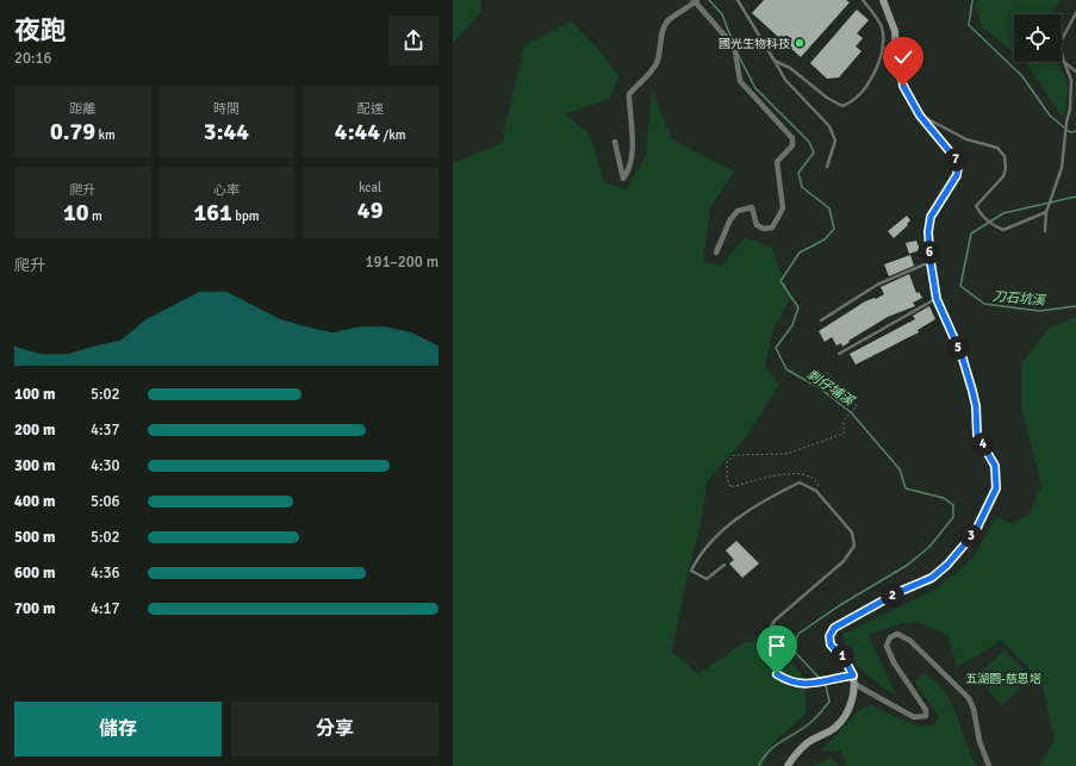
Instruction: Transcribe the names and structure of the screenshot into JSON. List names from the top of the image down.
{
  "water": ["刀石坑溪", "刺仔埔溪"],
  "parks": ["五湖園-慈恩塔"],
  "places": ["國光生物科技"],
  "page": {
    "heading": ["夜跑", "20:16"],
    "stats": [
      ["距離", "0.79 km"],
      ["時間", "3:44"],
      ["配速", "4:44 /km"],
      ["爬升", "10 m"],
      ["心率", "161 bpm"],
      ["kcal", "49"]
    ],
    "pins": [
      "7",
      "6",
      "5",
      "4",
      "3",
      "2",
      "1"
    ],
    "chart": ["爬升", "191–200 m"],
    "list": [
      {
        "name": "100 m",
        "note": "5:02"
      },
      {
        "name": "200 m",
        "note": "4:37"
      },
      {
        "name": "300 m",
        "note": "4:30"
      },
      {
        "name": "400 m",
        "note": "5:06"
      },
      {
        "name": "500 m",
        "note": "5:02"
      },
      {
        "name": "600 m",
        "note": "4:36"
      },
      {
        "name": "700 m",
        "note": "4:17"
      }
    ],
    "buttons": ["儲存", "分享"]
  }
}
